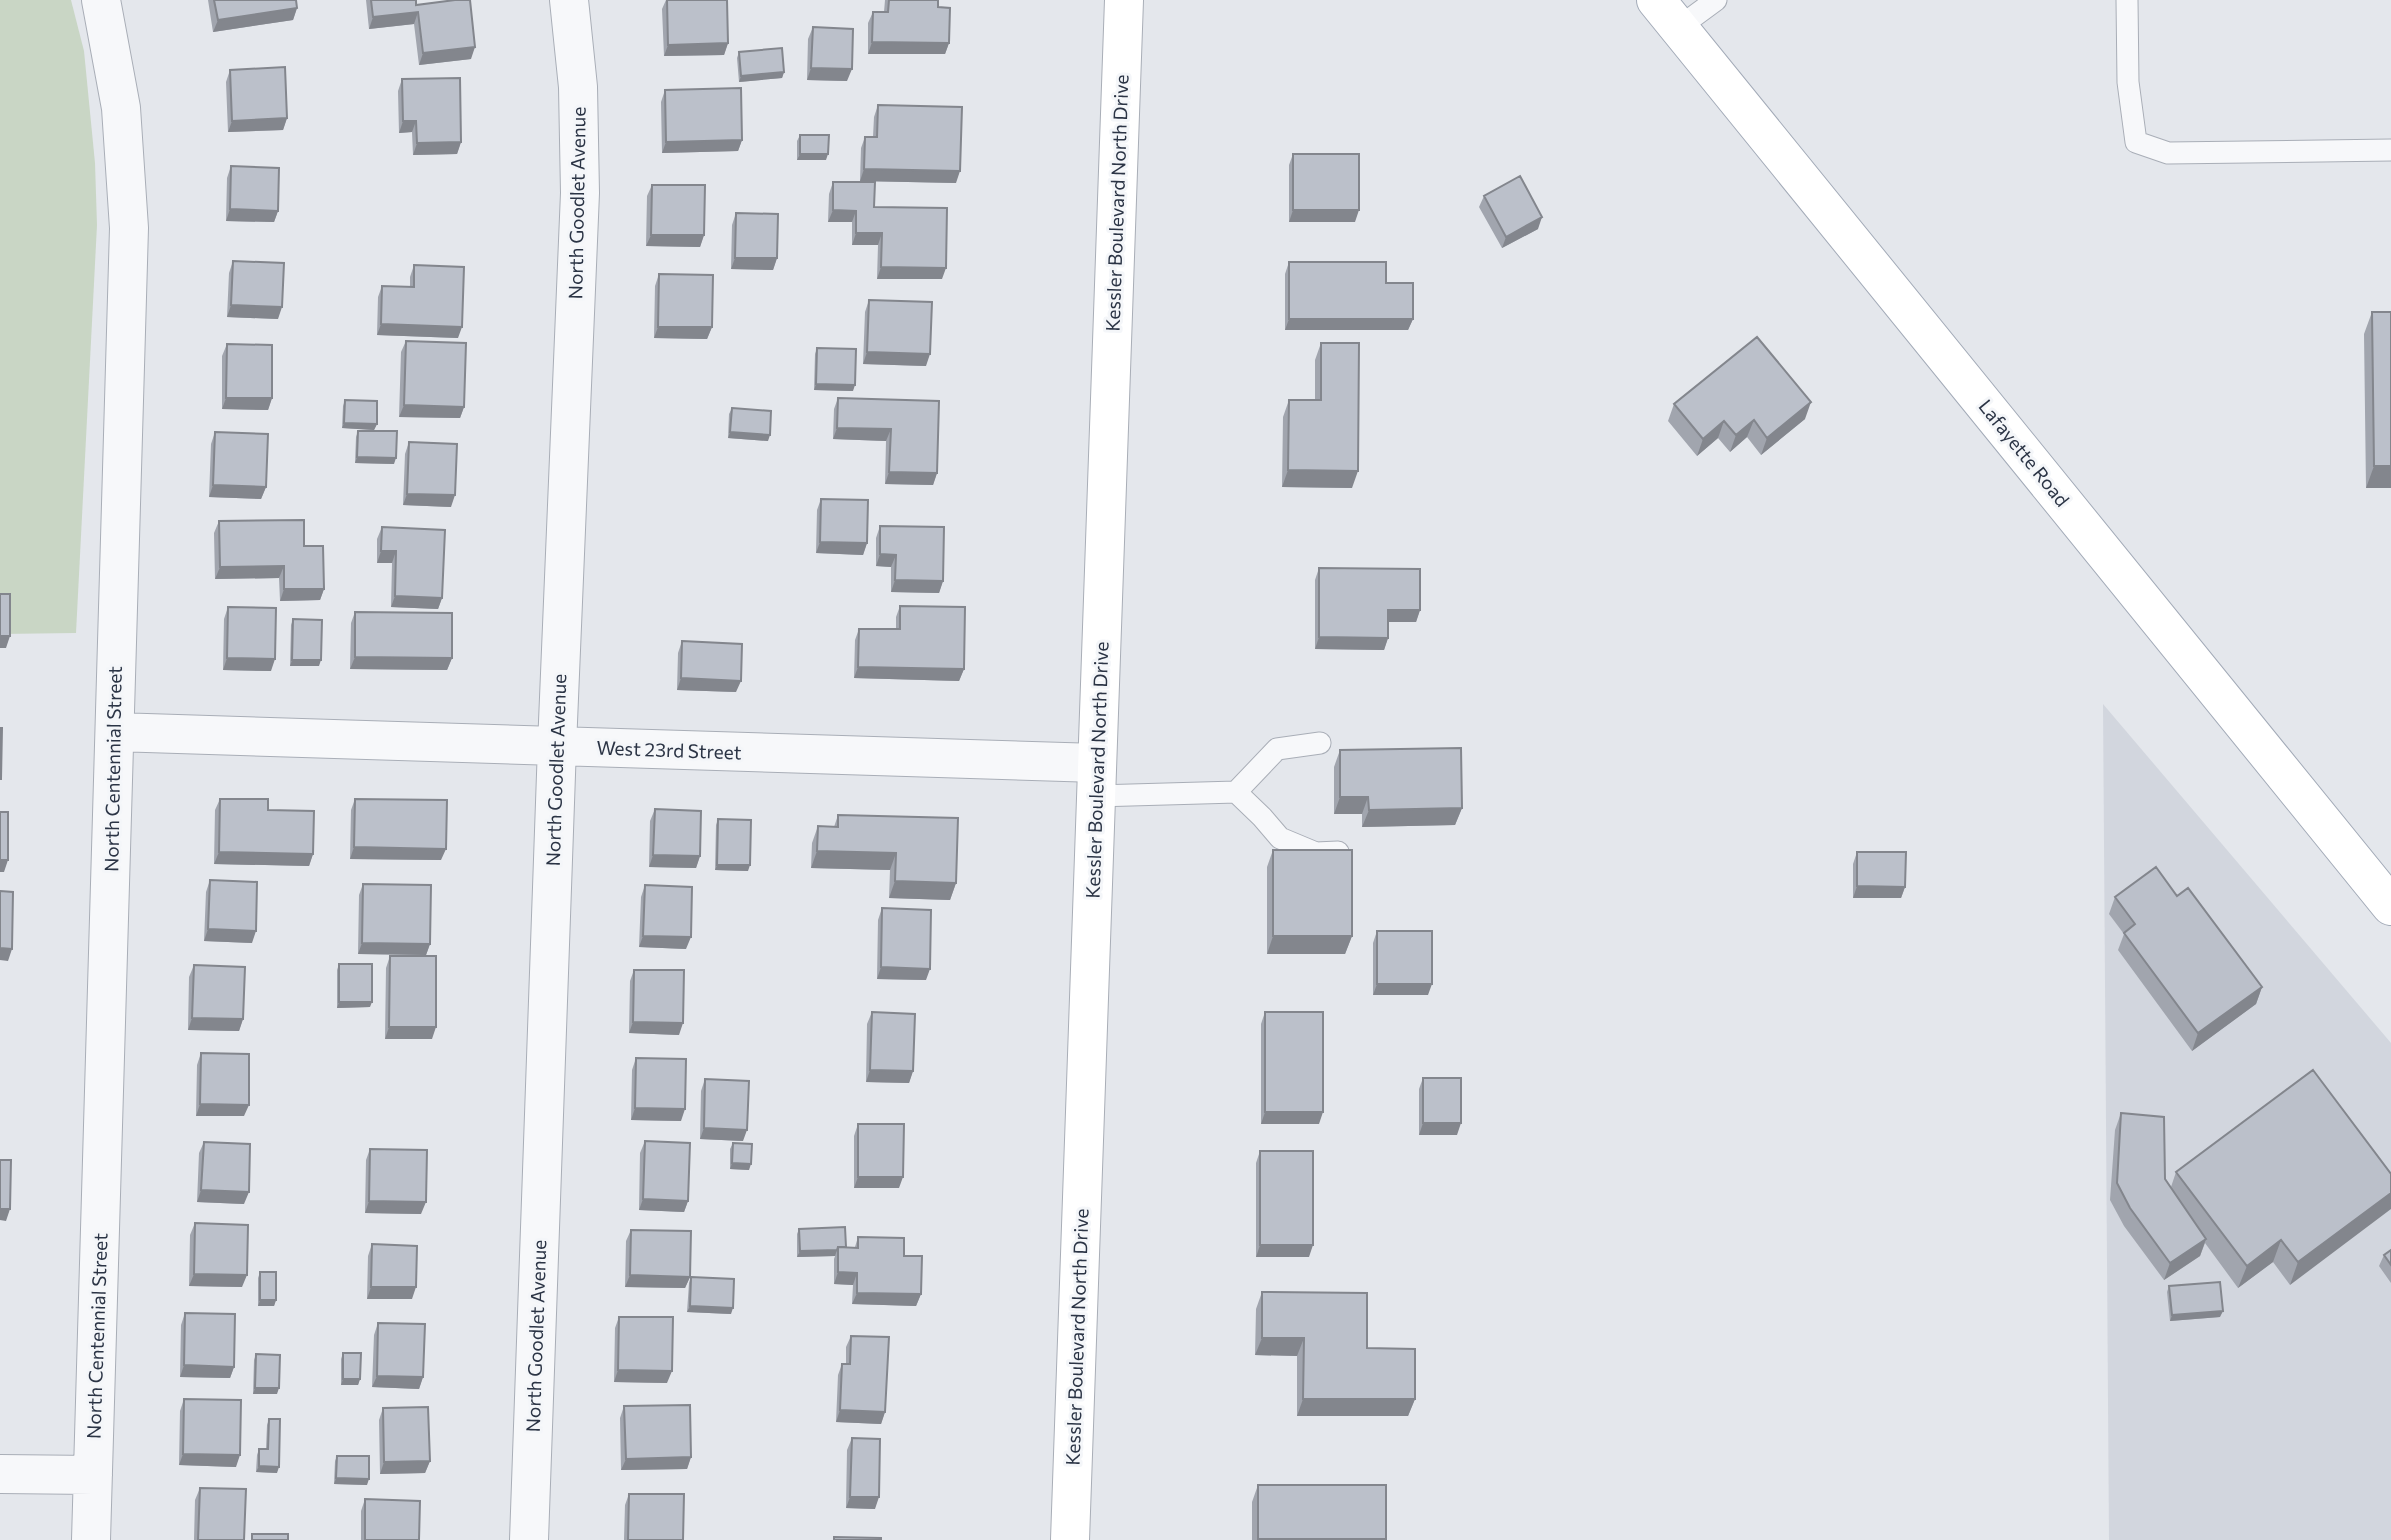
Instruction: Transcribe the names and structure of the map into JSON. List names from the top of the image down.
{
  "streets": {
    "main road": ["Kessler Boulevard North Drive", "Lafayette Road"],
    "street": ["North Goodlet Avenue", "West 23rd Street", "North Centennial Street"]
  },
  "crossings": [
    ["North Goodlet Avenue", "West 23rd Street"],
    ["Kessler Boulevard North Drive", "West 23rd Street"],
    ["West 23rd Street", "North Centennial Street"]
  ]
}
